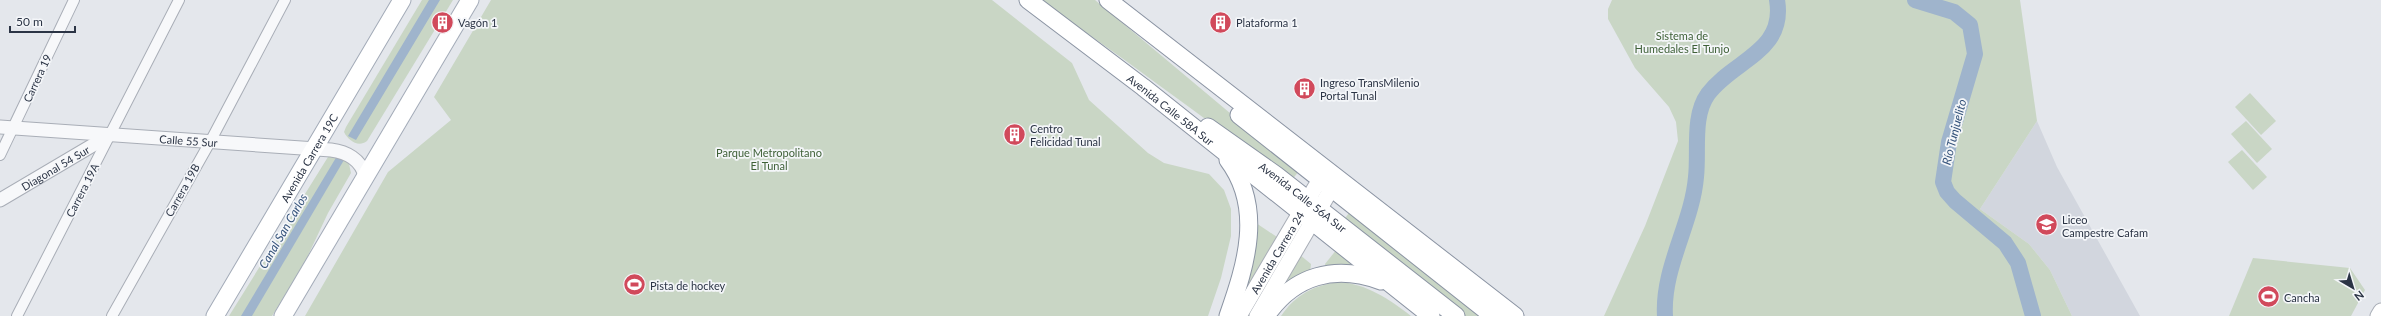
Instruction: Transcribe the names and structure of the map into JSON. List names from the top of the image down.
{
  "streets": {
    "main road": [
      "Avenida Calle 58A Sur",
      "Avenida Carrera 19C",
      "Avenida Calle 56A Sur",
      "Avenida Carrera 24"
    ],
    "street": [
      "Carrera 19",
      "Calle 55 Sur",
      "Diagonal 54 Sur",
      "Carrera 19A",
      "Carrera 19B"
    ]
  },
  "crossings": [
    ["Carrera 19", "Calle 55 Sur"],
    ["Avenida Calle 58A Sur", "Avenida Calle 56A Sur"],
    ["Avenida Calle 58A Sur", "Avenida Carrera 24"],
    ["Calle 55 Sur", "Avenida Carrera 19C"],
    ["Calle 55 Sur", "Diagonal 54 Sur"],
    ["Calle 55 Sur", "Carrera 19A"],
    ["Calle 55 Sur", "Carrera 19B"],
    ["Diagonal 54 Sur", "Carrera 19A"],
    ["Avenida Calle 56A Sur", "Avenida Carrera 24"]
  ],
  "water": ["Río Tunjuelito", "Canal San Carlos"],
  "parks": ["Sistema de Humedales El Tunjo", "Parque Metropolitano El Tunal"],
  "places": {
    "building": [
      "Vagón 1",
      "Plataforma 1",
      "Ingreso TransMilenio Portal Tunal",
      "Centro Felicidad Tunal"
    ],
    "school or university": ["Liceo Campestre Cafam"],
    "sports": ["Pista de hockey", "Cancha"]
  },
  "scale_bar": "50 m",
  "north": "bottom right"
}
